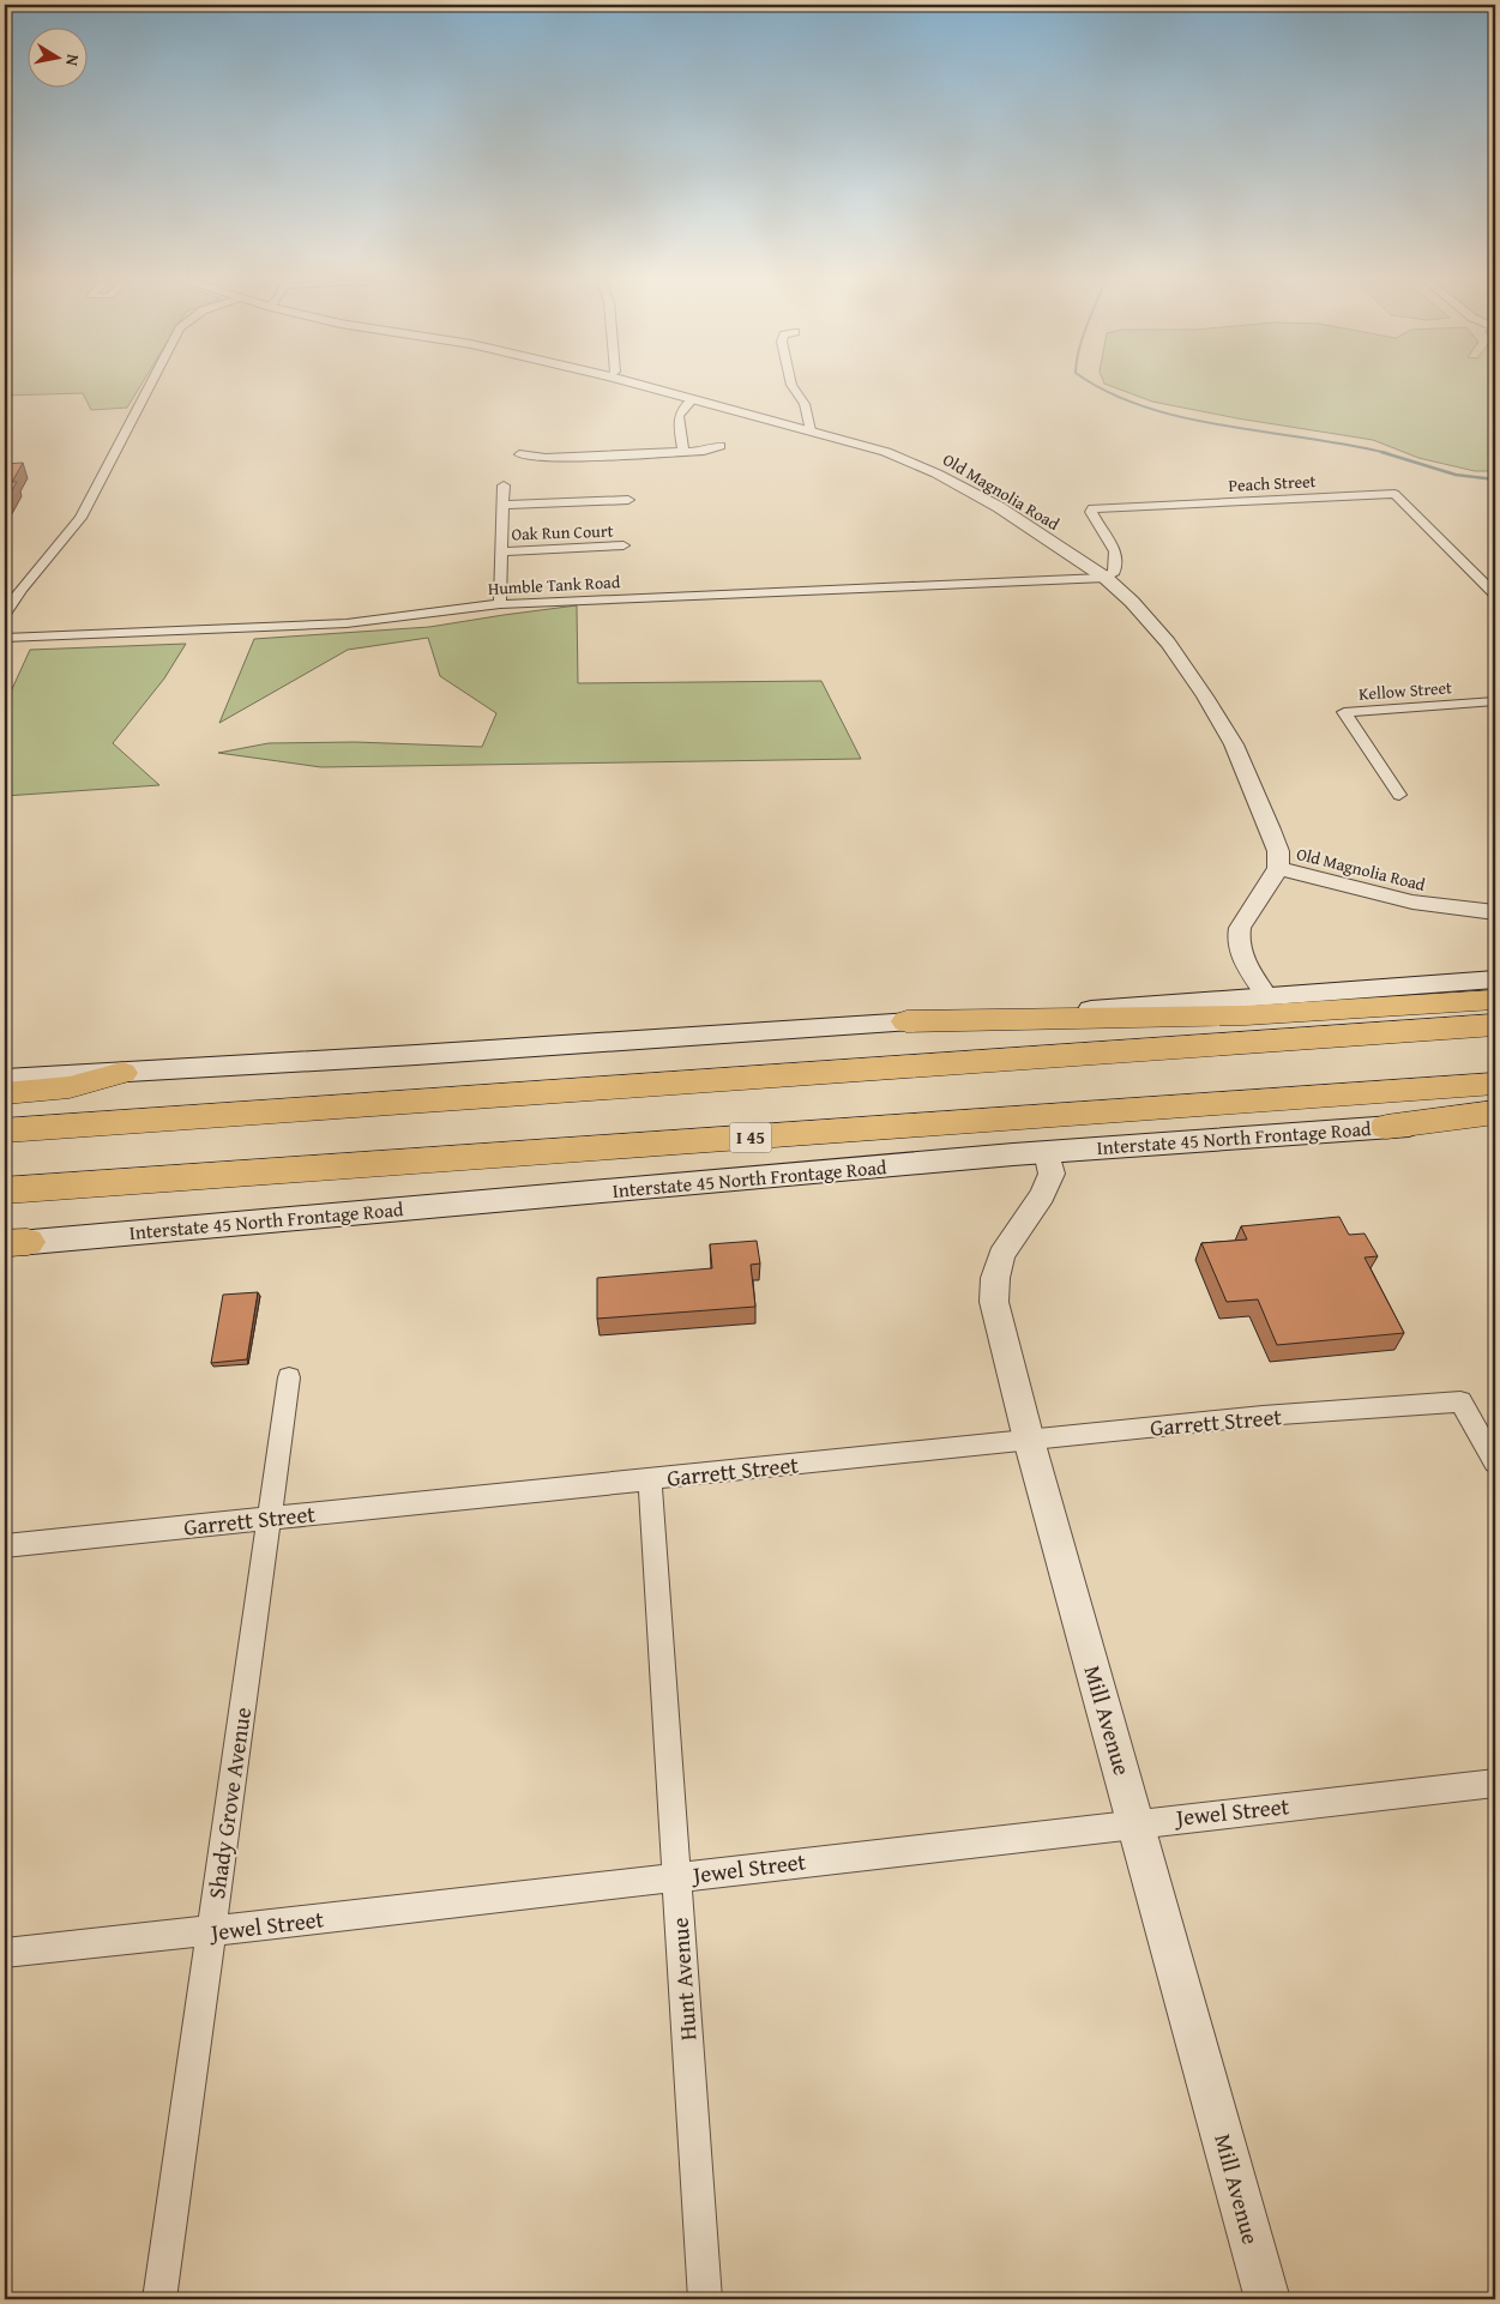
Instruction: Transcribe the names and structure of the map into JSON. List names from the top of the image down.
{
  "streets": {
    "highway": ["I 45"],
    "main road": ["Interstate 45 North Frontage Road"],
    "street": [
      "Peach Street",
      "Old Magnolia Road",
      "Oak Run Court",
      "Humble Tank Road",
      "Kellow Street",
      "Garrett Street",
      "Mill Avenue",
      "Shady Grove Avenue",
      "Jewel Street",
      "Hunt Avenue"
    ]
  },
  "crossings": [
    ["Peach Street", "Old Magnolia Road"],
    ["Peach Street", "Humble Tank Road"],
    ["Old Magnolia Road", "Humble Tank Road"],
    ["Interstate 45 North Frontage Road", "Mill Avenue"],
    ["Garrett Street", "Mill Avenue"],
    ["Garrett Street", "Shady Grove Avenue"],
    ["Garrett Street", "Hunt Avenue"],
    ["Mill Avenue", "Jewel Street"],
    ["Shady Grove Avenue", "Jewel Street"],
    ["Jewel Street", "Hunt Avenue"]
  ],
  "north": "right"
}
